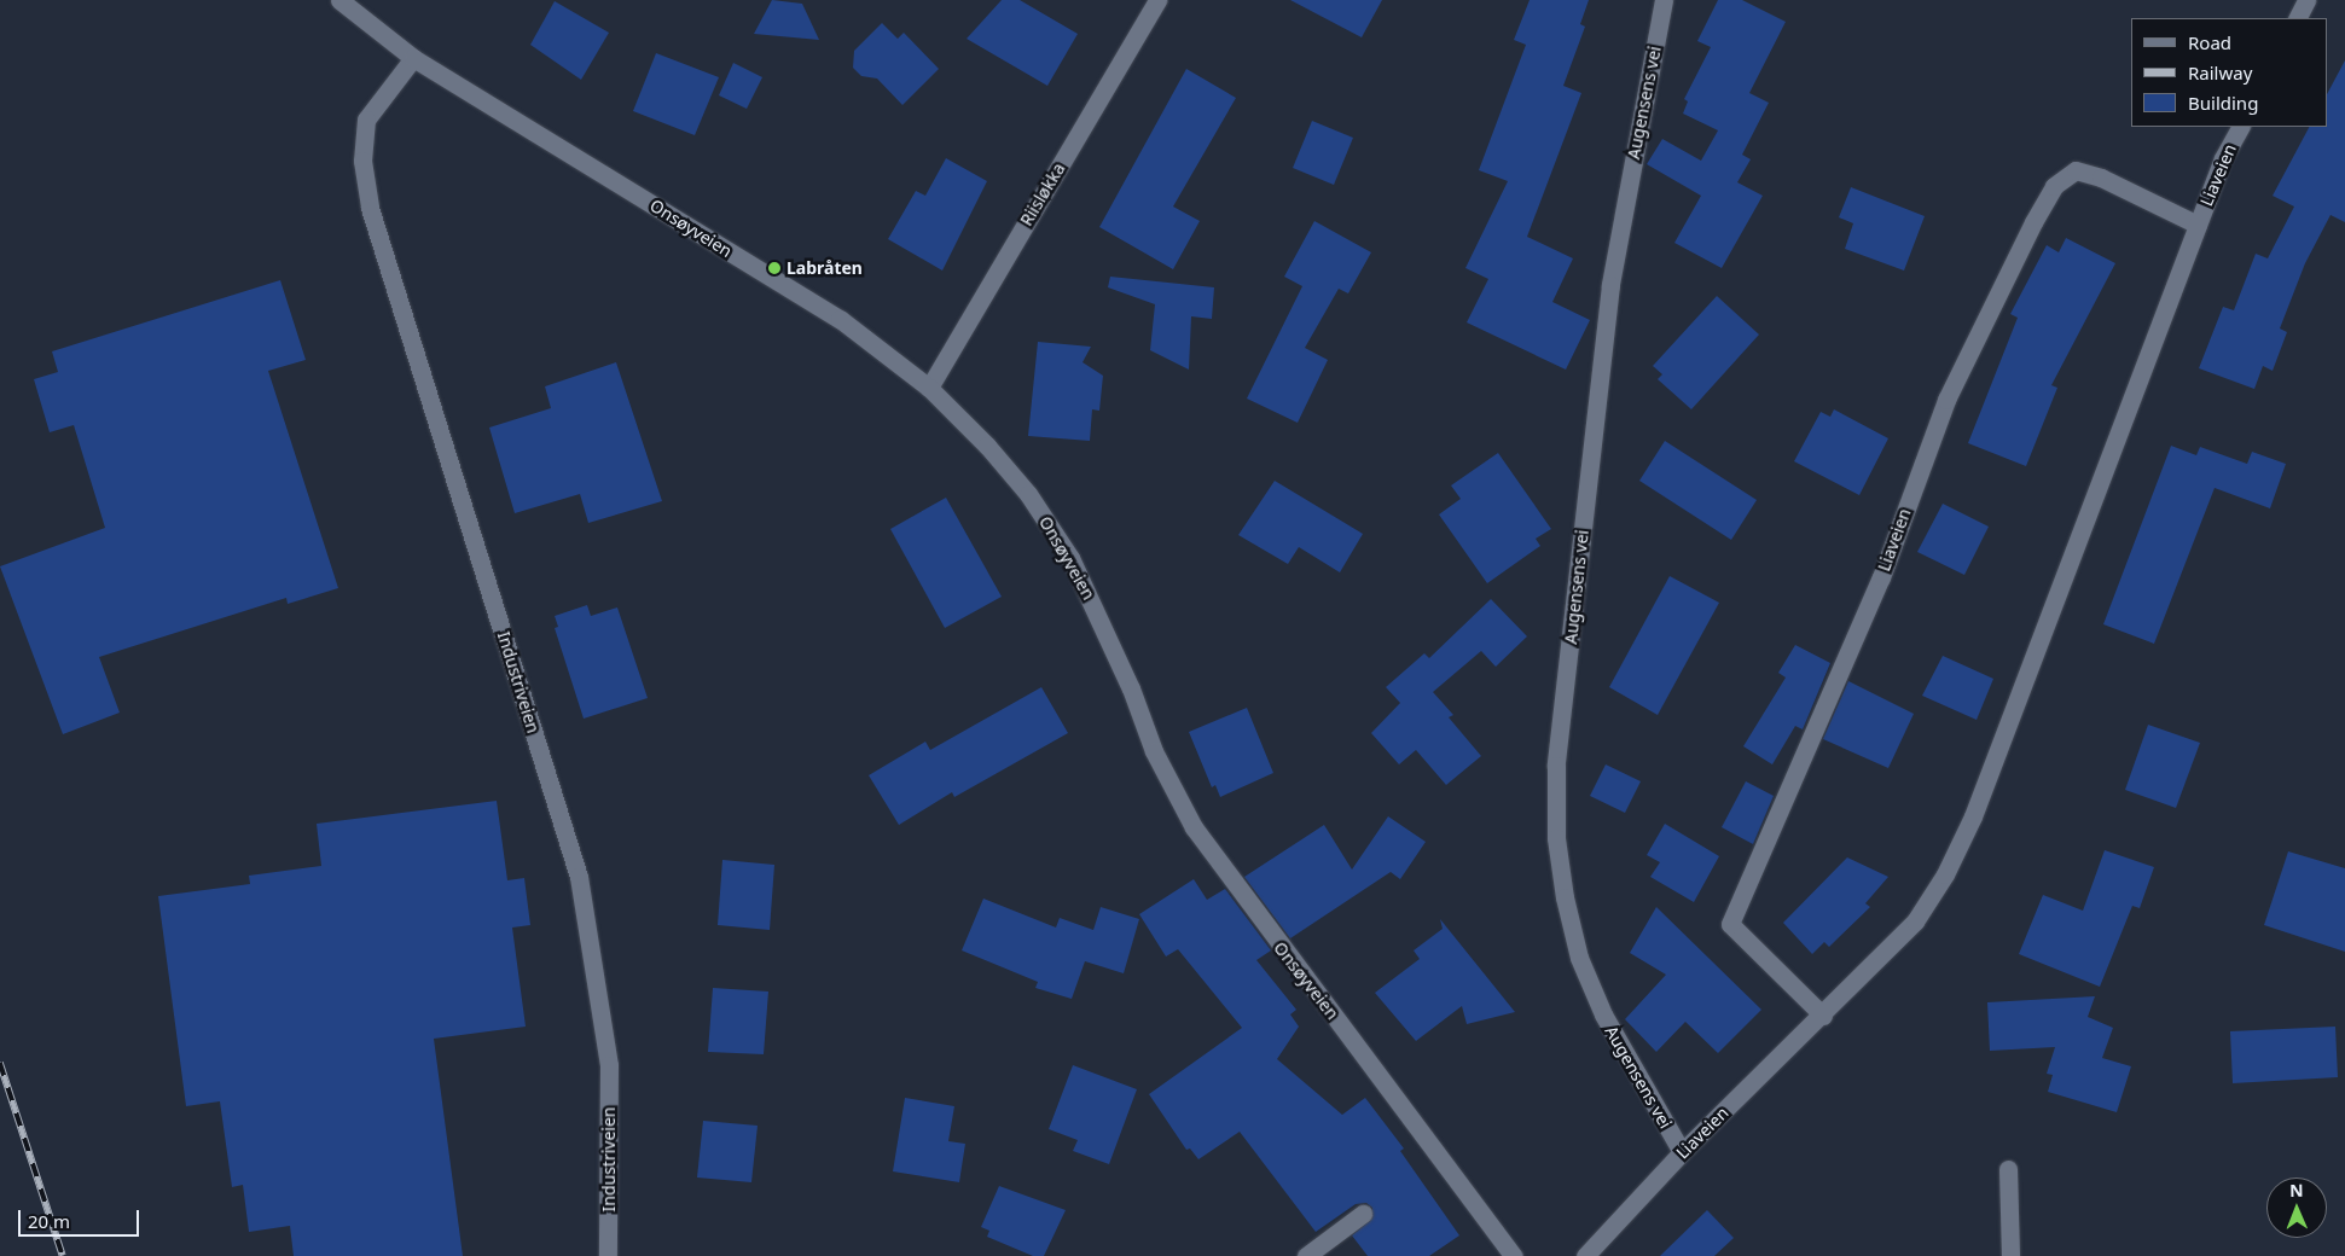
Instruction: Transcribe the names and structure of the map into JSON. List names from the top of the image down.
{
  "streets": {
    "street": [
      "Augensens vei",
      "Liaveien",
      "Riisløkka",
      "Onsøyveien",
      "Industriveien"
    ]
  },
  "crossings": [
    ["Augensens vei", "Liaveien"],
    ["Riisløkka", "Onsøyveien"],
    ["Onsøyveien", "Industriveien"]
  ],
  "places": ["Labråten"],
  "legend": ["Road", "Railway", "Building"],
  "scale_bar": "20 m",
  "north": "top"
}
